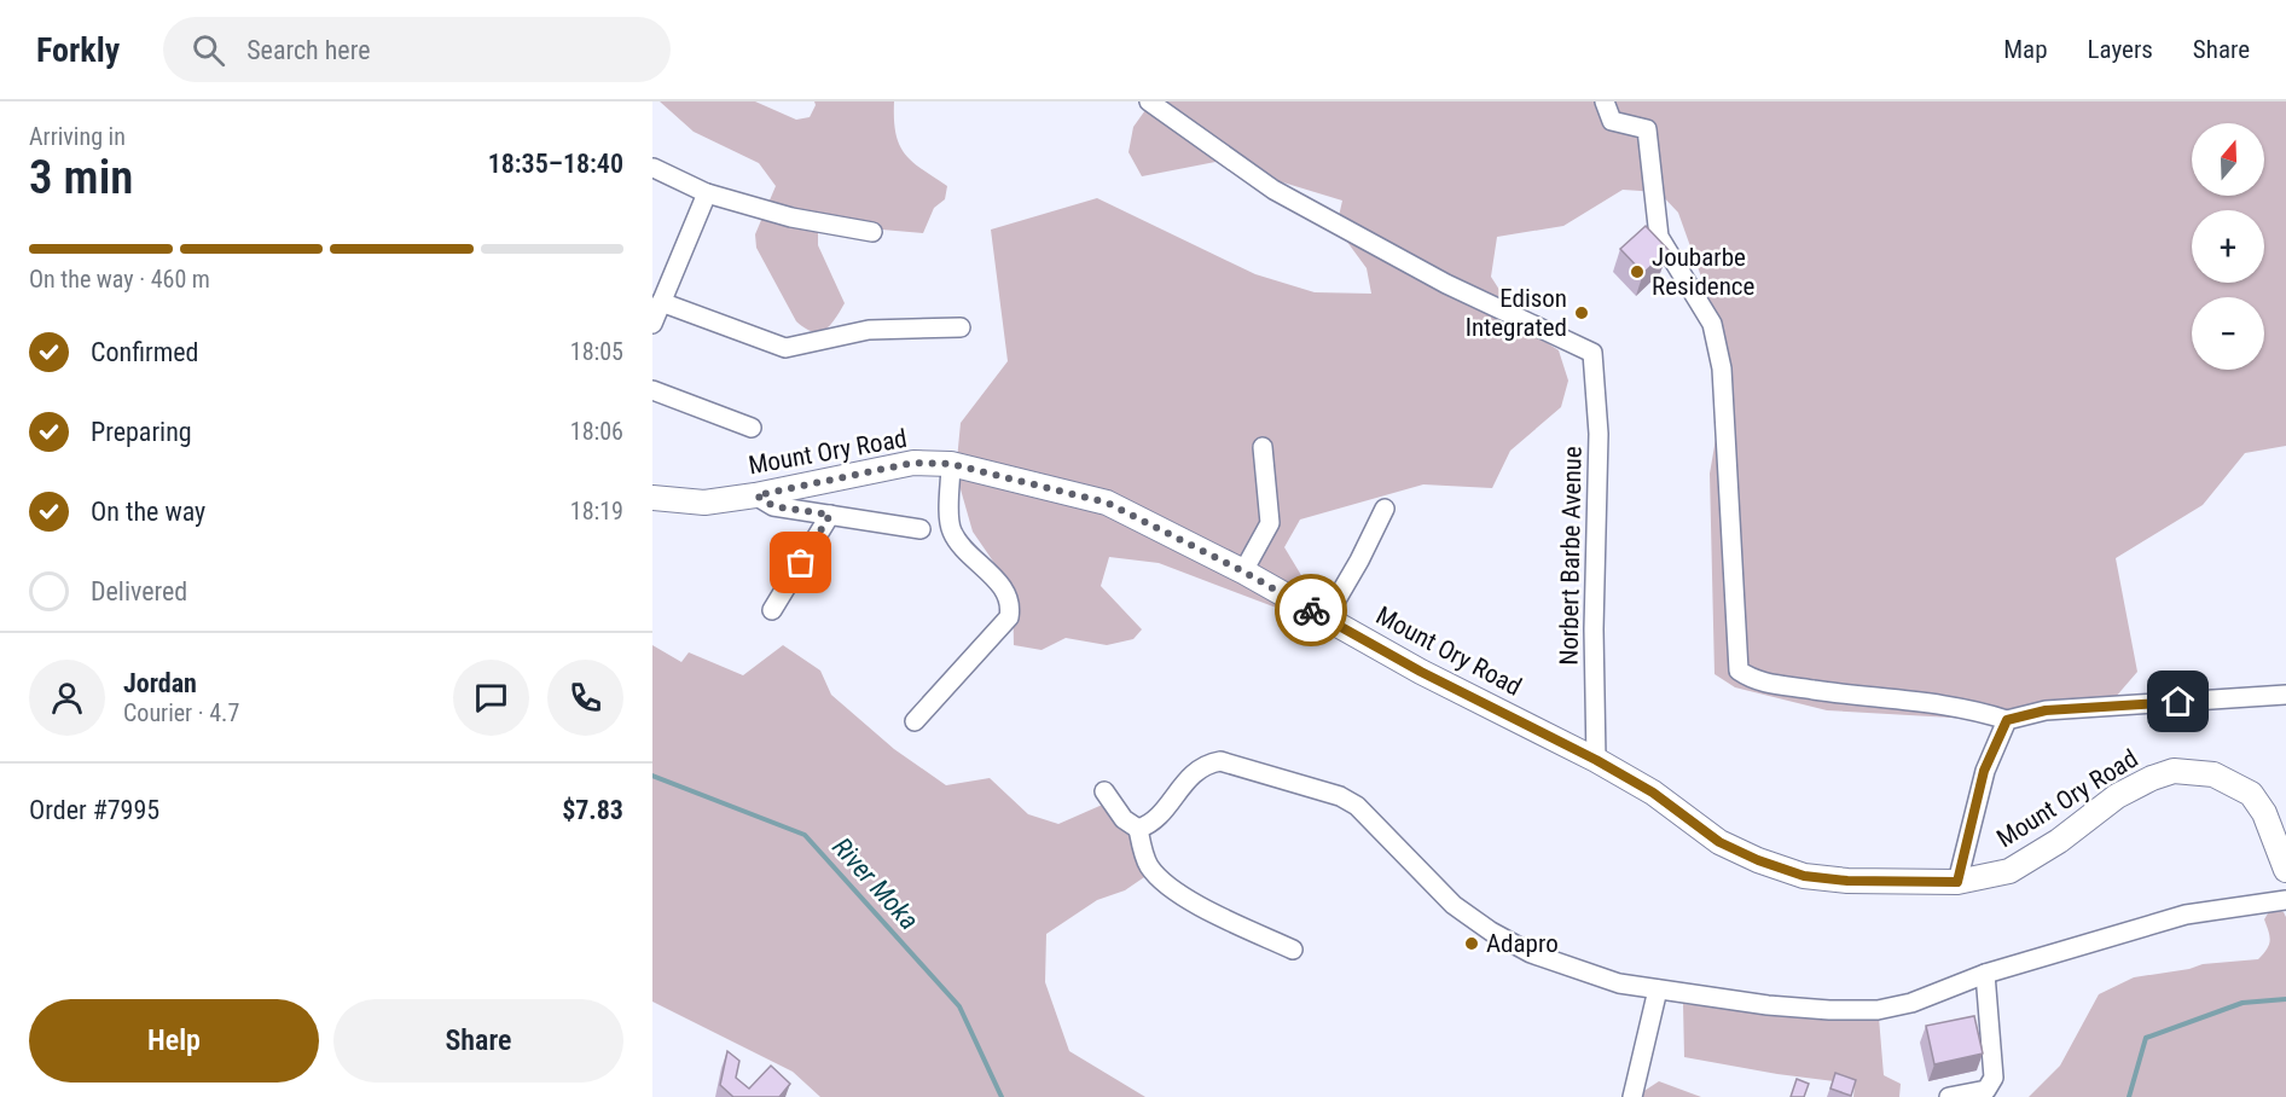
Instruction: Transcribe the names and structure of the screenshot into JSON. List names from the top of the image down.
{
  "streets": {
    "main road": ["Mount Ory Road"],
    "street": ["Norbert Barbe Avenue"]
  },
  "crossings": [
    ["Mount Ory Road", "Norbert Barbe Avenue"]
  ],
  "water": ["River Moka"],
  "places": ["Joubarbe Residence", "Edison Integrated", "Adapro"],
  "north": "top",
  "page": {
    "header": "Forkly",
    "search": "Search here",
    "nav": ["Map", "Layers", "Share"],
    "heading": ["3 min", "Arriving in", "18:35–18:40"],
    "panel": [
      "Jordan",
      "Courier · 4.7",
      "Order #7995",
      "$7.83"
    ],
    "map_buttons": ["+", "−"],
    "bar": "On the way · 460 m",
    "list": [
      ["Confirmed", "18:05"],
      ["Preparing", "18:06"],
      ["On the way", "18:19"],
      "Delivered"
    ],
    "buttons": ["Help", "Share"]
  }
}
